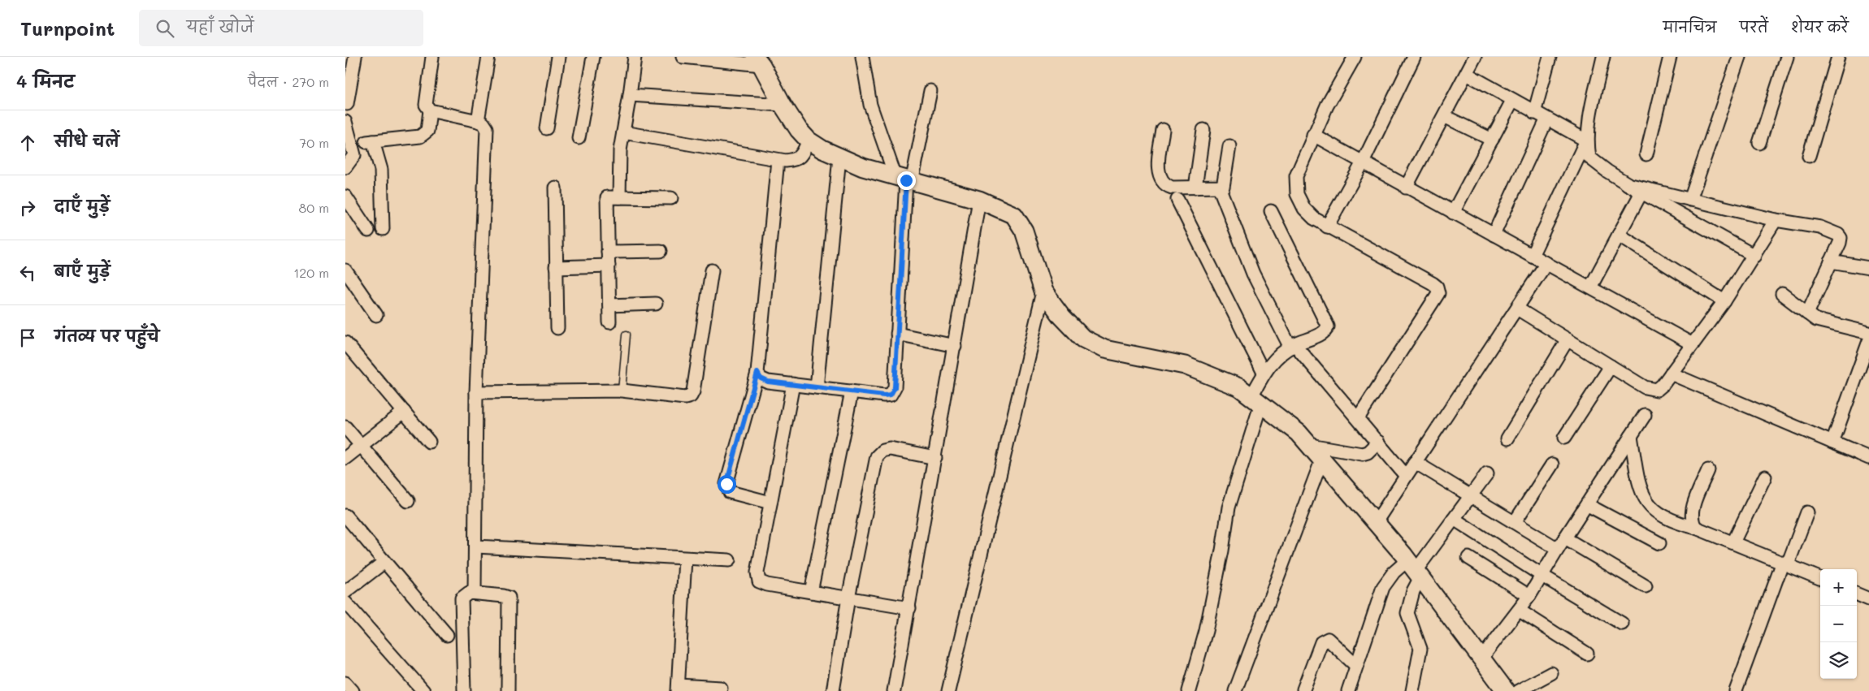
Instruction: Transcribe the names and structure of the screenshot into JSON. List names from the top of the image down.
{
  "page": {
    "header": "Turnpoint",
    "search": "यहाँ खोजें",
    "nav": ["मानचित्र", "परतें", "शेयर करें"],
    "heading": ["4 मिनट", "पैदल · 270 m"],
    "list": [
      ["सीधे चलें", "70 m"],
      ["दाएँ मुड़ें", "80 m"],
      ["बाएँ मुड़ें", "120 m"],
      "गंतव्य पर पहुँचे"
    ],
    "map_buttons": ["+", "−"]
  }
}
